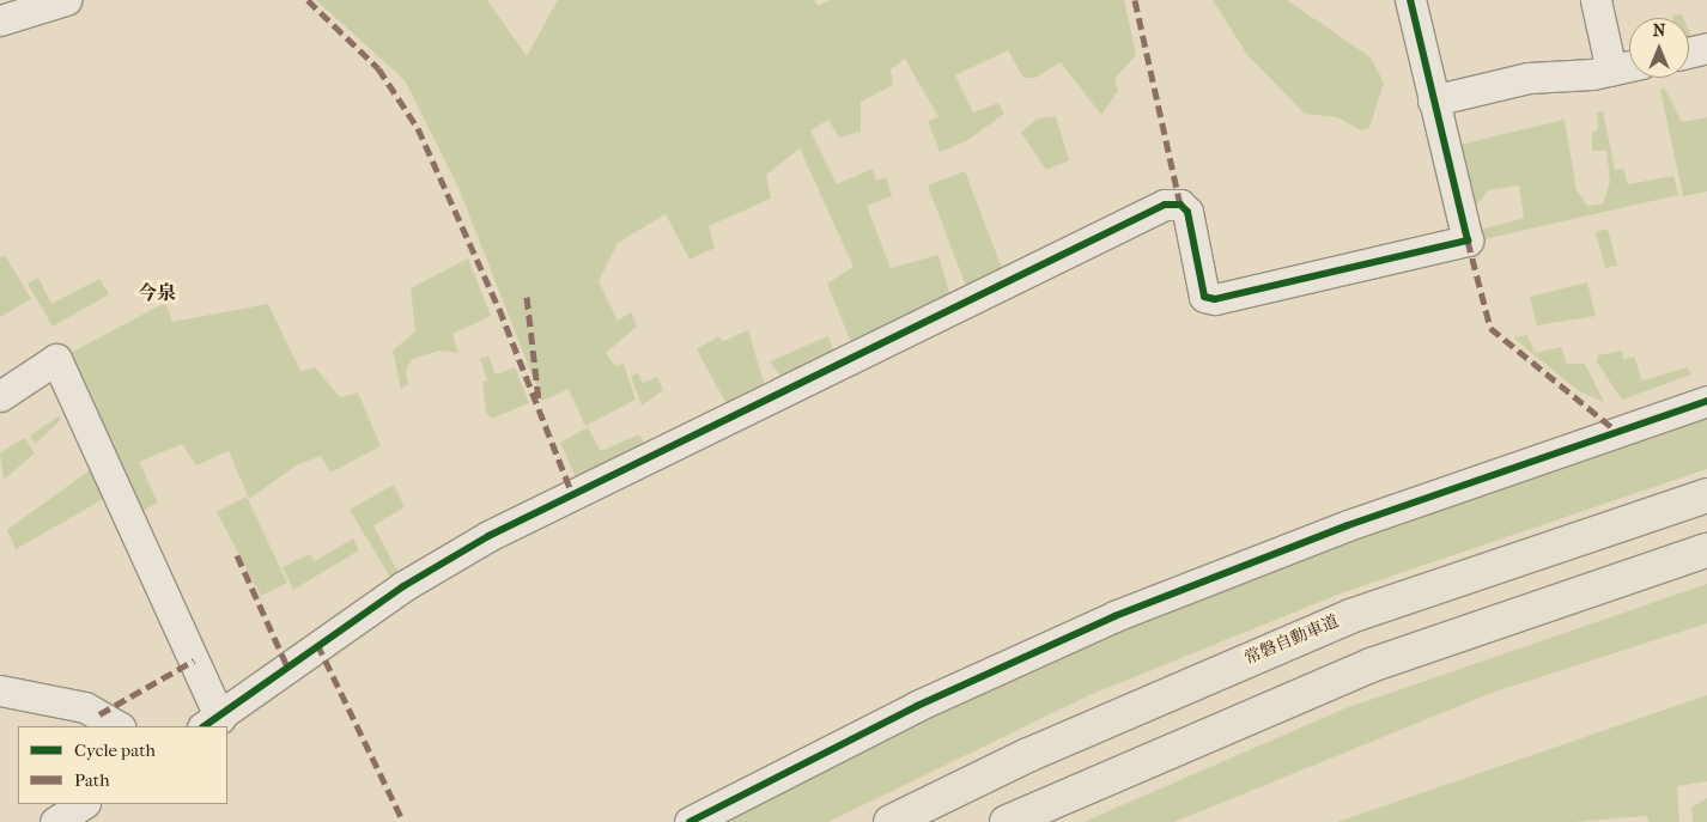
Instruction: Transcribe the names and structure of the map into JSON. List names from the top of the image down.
{
  "streets": {
    "highway": ["常磐自動車道"]
  },
  "districts": ["今泉"],
  "legend": ["Cycle path", "Path"],
  "north": "top"
}
